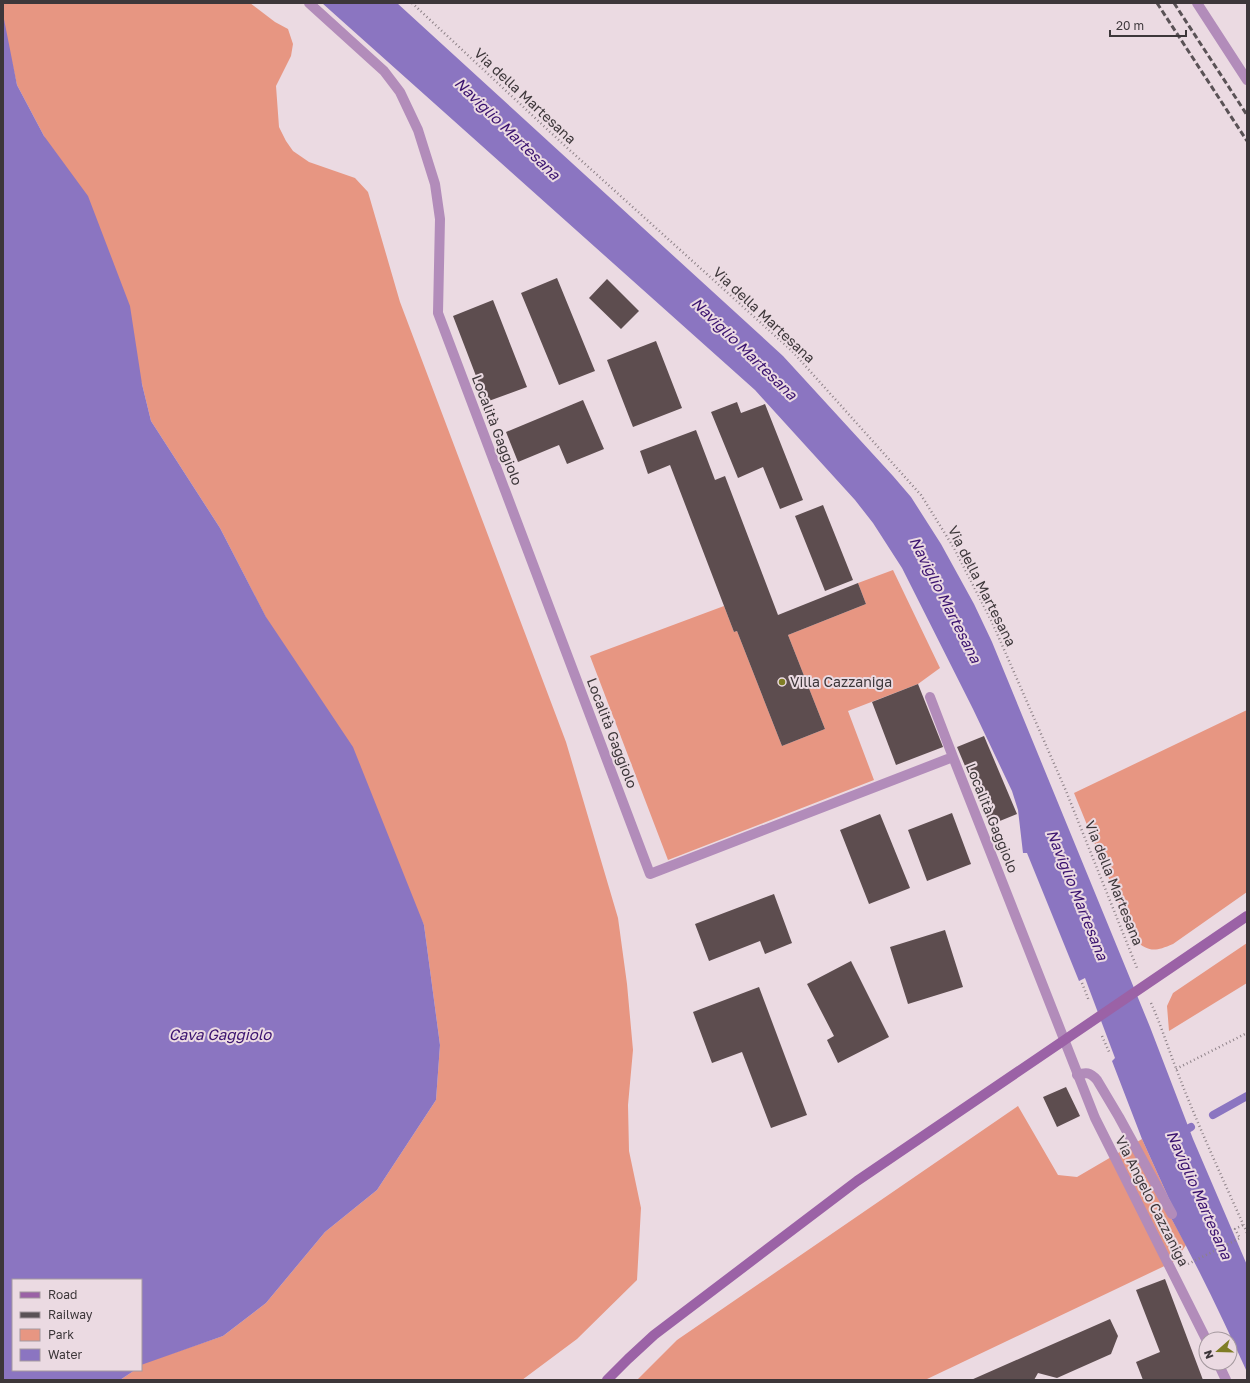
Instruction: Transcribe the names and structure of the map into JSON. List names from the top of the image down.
{
  "streets": {
    "street": ["Località Gaggiolo", "Via Angelo Cazzaniga"],
    "path": ["Via della Martesana"]
  },
  "crossings": [
    ["Località Gaggiolo", "Via Angelo Cazzaniga"]
  ],
  "water": ["Naviglio Martesana", "Cava Gaggiolo"],
  "places": ["Villa Cazzaniga"],
  "legend": [
    "Road",
    "Railway",
    "Park",
    "Water"
  ],
  "scale_bar": "20 m",
  "north": "left"
}
